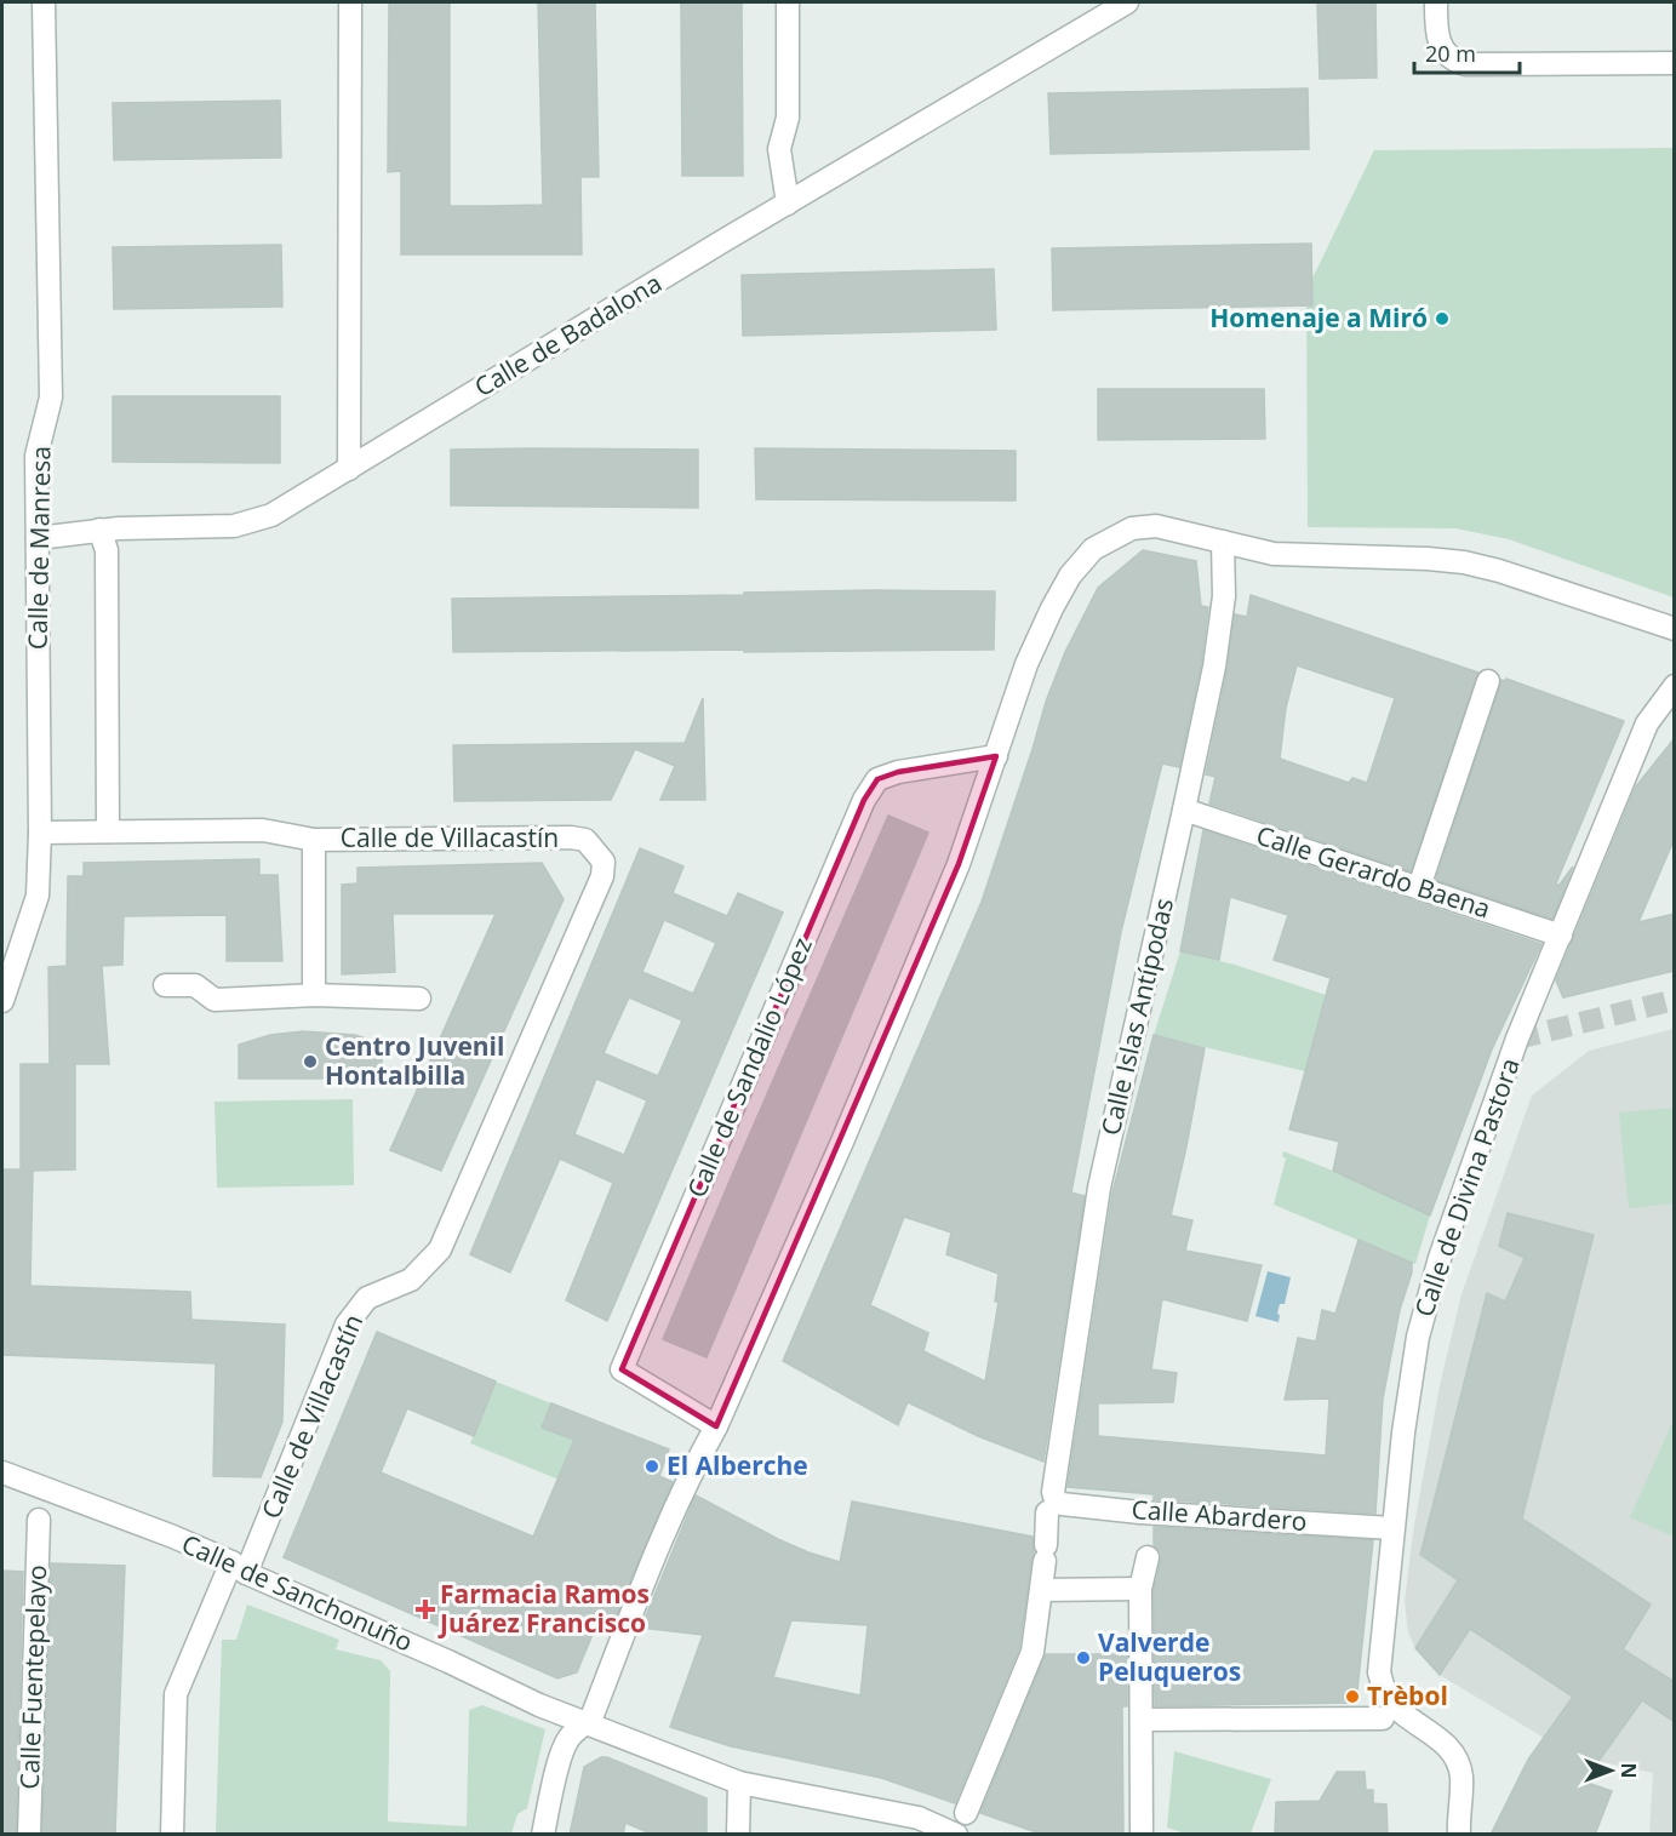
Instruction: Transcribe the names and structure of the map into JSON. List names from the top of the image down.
{
  "streets": {
    "street": [
      "Calle de Badalona",
      "Calle de Manresa",
      "Calle de Villacastín",
      "Calle Gerardo Baena",
      "Calle Islas Antípodas",
      "Calle de Sandalio López",
      "Calle de Divina Pastora",
      "Calle Abardero",
      "Calle de Sanchonuño",
      "Calle Fuentepelayo"
    ]
  },
  "crossings": [
    ["Calle de Badalona", "Calle de Manresa"],
    ["Calle de Manresa", "Calle de Villacastín"],
    ["Calle de Villacastín", "Calle de Sanchonuño"],
    ["Calle Gerardo Baena", "Calle Islas Antípodas"],
    ["Calle Gerardo Baena", "Calle de Divina Pastora"],
    ["Calle Islas Antípodas", "Calle Abardero"],
    ["Calle de Divina Pastora", "Calle Abardero"]
  ],
  "places": {
    "other": [
      "Homenaje a Miró",
      "Centro Juvenil Hontalbilla",
      "El Alberche",
      "Valverde Peluqueros",
      "Trèbol"
    ],
    "health": ["Farmacia Ramos Juárez Francisco"]
  },
  "scale_bar": "20 m",
  "north": "right"
}
